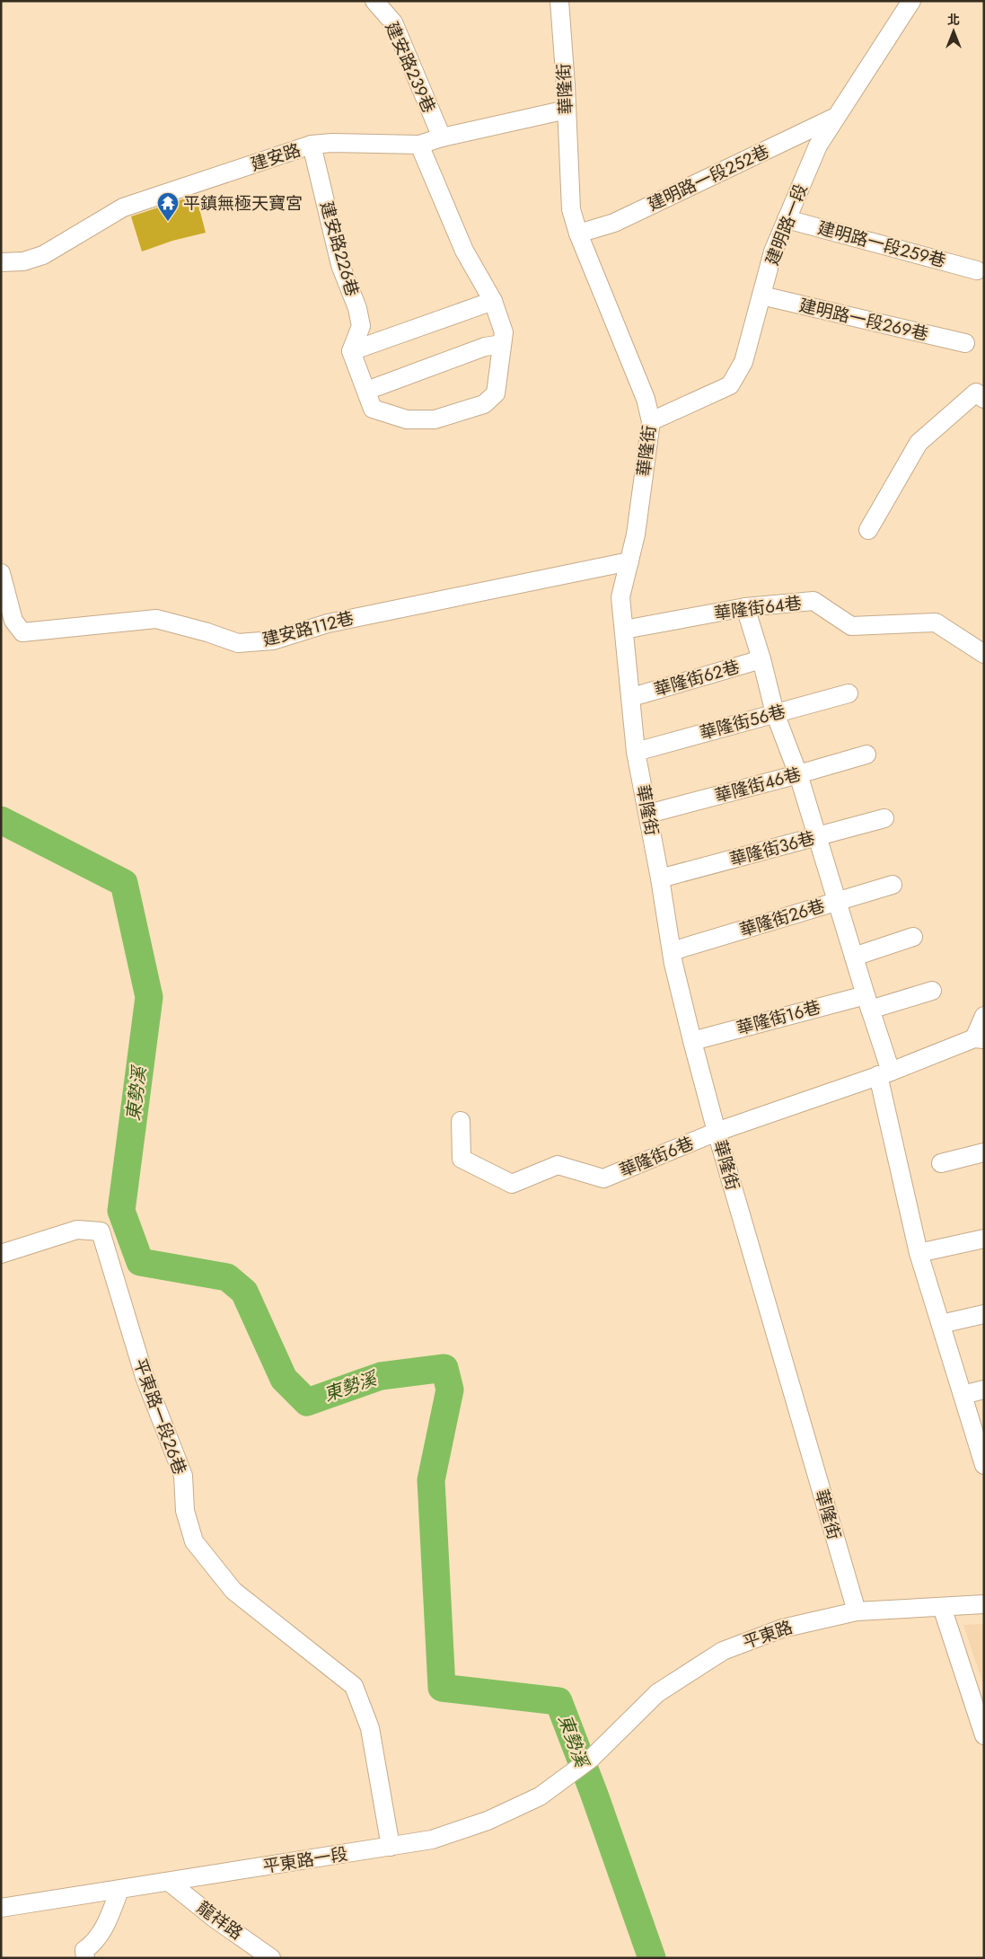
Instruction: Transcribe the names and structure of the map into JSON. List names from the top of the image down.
{
  "streets": {
    "street": [
      "建安路239巷",
      "華隆街",
      "建安路",
      "建明路一段252巷",
      "建明路一段",
      "建明路一段259巷",
      "建安路226巷",
      "建明路一段269巷",
      "華隆街64巷",
      "建安路112巷",
      "華隆街62巷",
      "華隆街56巷",
      "華隆街46巷",
      "華隆街36巷",
      "華隆街26巷",
      "華隆街16巷",
      "華隆街6巷",
      "平東路一段26巷",
      "平東路",
      "平東路一段",
      "龍祥路"
    ]
  },
  "crossings": [
    ["建安路239巷", "建安路"],
    ["華隆街", "建安路"],
    ["華隆街", "建明路一段252巷"],
    ["華隆街", "建明路一段"],
    ["華隆街", "華隆街64巷"],
    ["華隆街", "建安路112巷"],
    ["華隆街", "華隆街62巷"],
    ["華隆街", "華隆街56巷"],
    ["華隆街", "華隆街46巷"],
    ["華隆街", "華隆街36巷"],
    ["華隆街", "華隆街26巷"],
    ["華隆街", "華隆街16巷"],
    ["華隆街", "華隆街6巷"],
    ["華隆街", "平東路"],
    ["建安路", "建安路226巷"],
    ["建明路一段252巷", "建明路一段"],
    ["建明路一段", "建明路一段259巷"],
    ["建明路一段", "建明路一段269巷"],
    ["平東路一段26巷", "平東路一段"],
    ["平東路", "平東路一段"],
    ["平東路一段", "龍祥路"]
  ],
  "water": ["東勢溪"],
  "places": {
    "temple": ["平鎮無極天寶宮"]
  },
  "north": "top"
}
